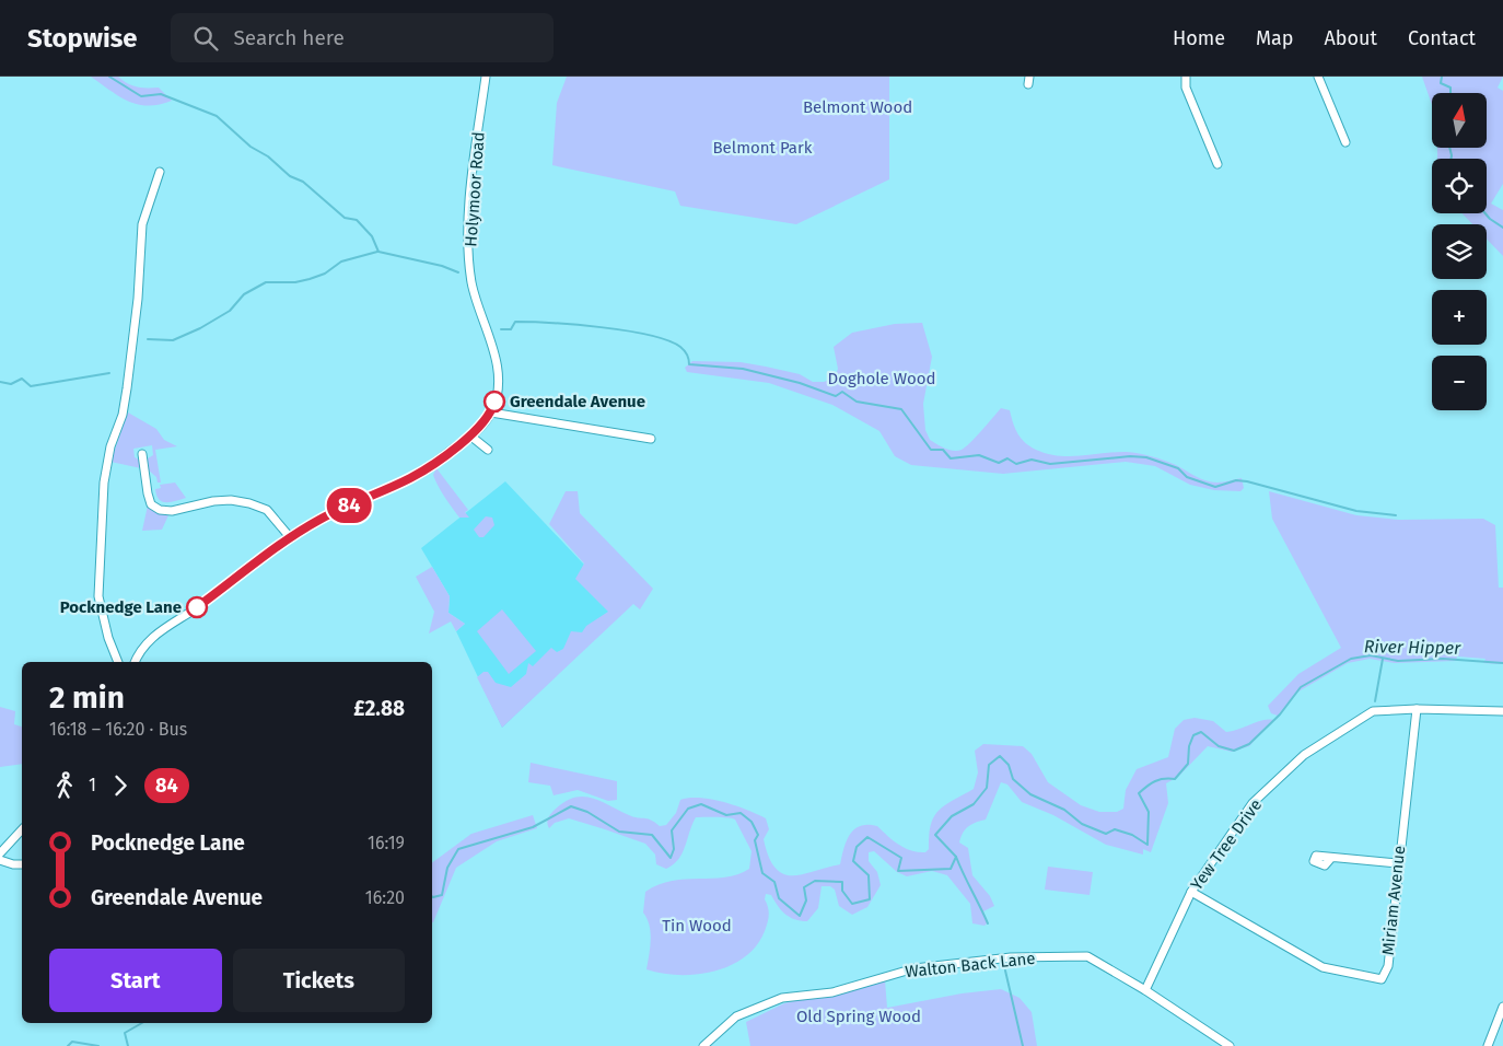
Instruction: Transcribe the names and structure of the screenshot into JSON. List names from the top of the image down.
{
  "streets": {
    "street": [
      "Holymoor Road",
      "Yew Tree Drive",
      "Miriam Avenue",
      "Walton Back Lane"
    ]
  },
  "crossings": [
    ["Yew Tree Drive", "Miriam Avenue"],
    ["Yew Tree Drive", "Walton Back Lane"]
  ],
  "water": ["River Hipper"],
  "parks": [
    "Belmont Wood",
    "Belmont Park",
    "Doghole Wood",
    "Tin Wood",
    "Old Spring Wood"
  ],
  "places": ["Greendale Avenue", "Pocknedge Lane"],
  "lines": ["bus line 84"],
  "north": "top",
  "page": {
    "header": "Stopwise",
    "search": "Search here",
    "nav": [
      "Home",
      "Map",
      "About",
      "Contact"
    ],
    "on_map": "84",
    "map_buttons": ["+", "−"],
    "heading": ["2 min", "16:18 – 16:20 · Bus", "£2.88"],
    "legs": ["1", "84"],
    "list": [
      {
        "name": "Pocknedge Lane",
        "value": "16:19"
      },
      {
        "name": "Greendale Avenue",
        "value": "16:20"
      }
    ],
    "buttons": ["Start", "Tickets"]
  }
}
